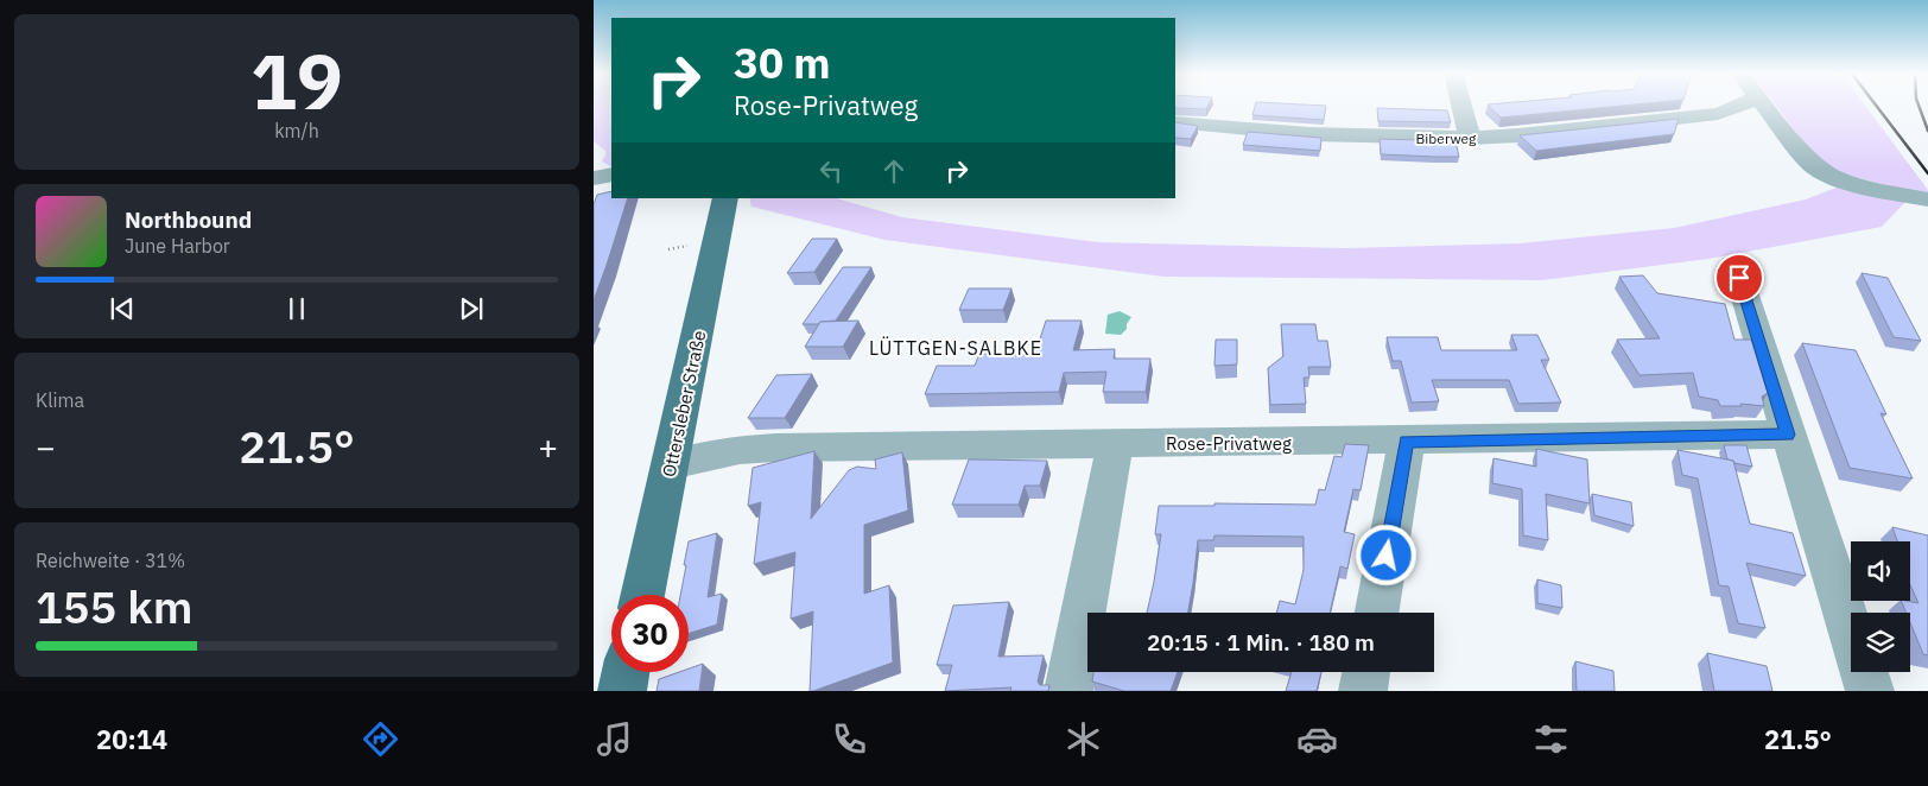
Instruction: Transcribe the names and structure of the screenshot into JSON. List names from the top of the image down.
{
  "streets": {
    "main road": ["Ottersleber Straße"],
    "street": ["Biberweg", "Rose-Privatweg"]
  },
  "crossings": [
    ["Ottersleber Straße", "Rose-Privatweg"]
  ],
  "districts": ["LÜTTGEN-SALBKE"],
  "page": {
    "tile": [
      ["19", "km/h"],
      "Klima",
      ["Reichweite · 31%", "155 km"]
    ],
    "turn": ["30 m", "Rose-Privatweg"],
    "song": ["Northbound", "June Harbor"],
    "heat": ["−", "21.5°", "+"],
    "limit": "30",
    "trip": "20:15 · 1 Min. · 180 m",
    "tabs": ["20:14", "21.5°"]
  }
}
